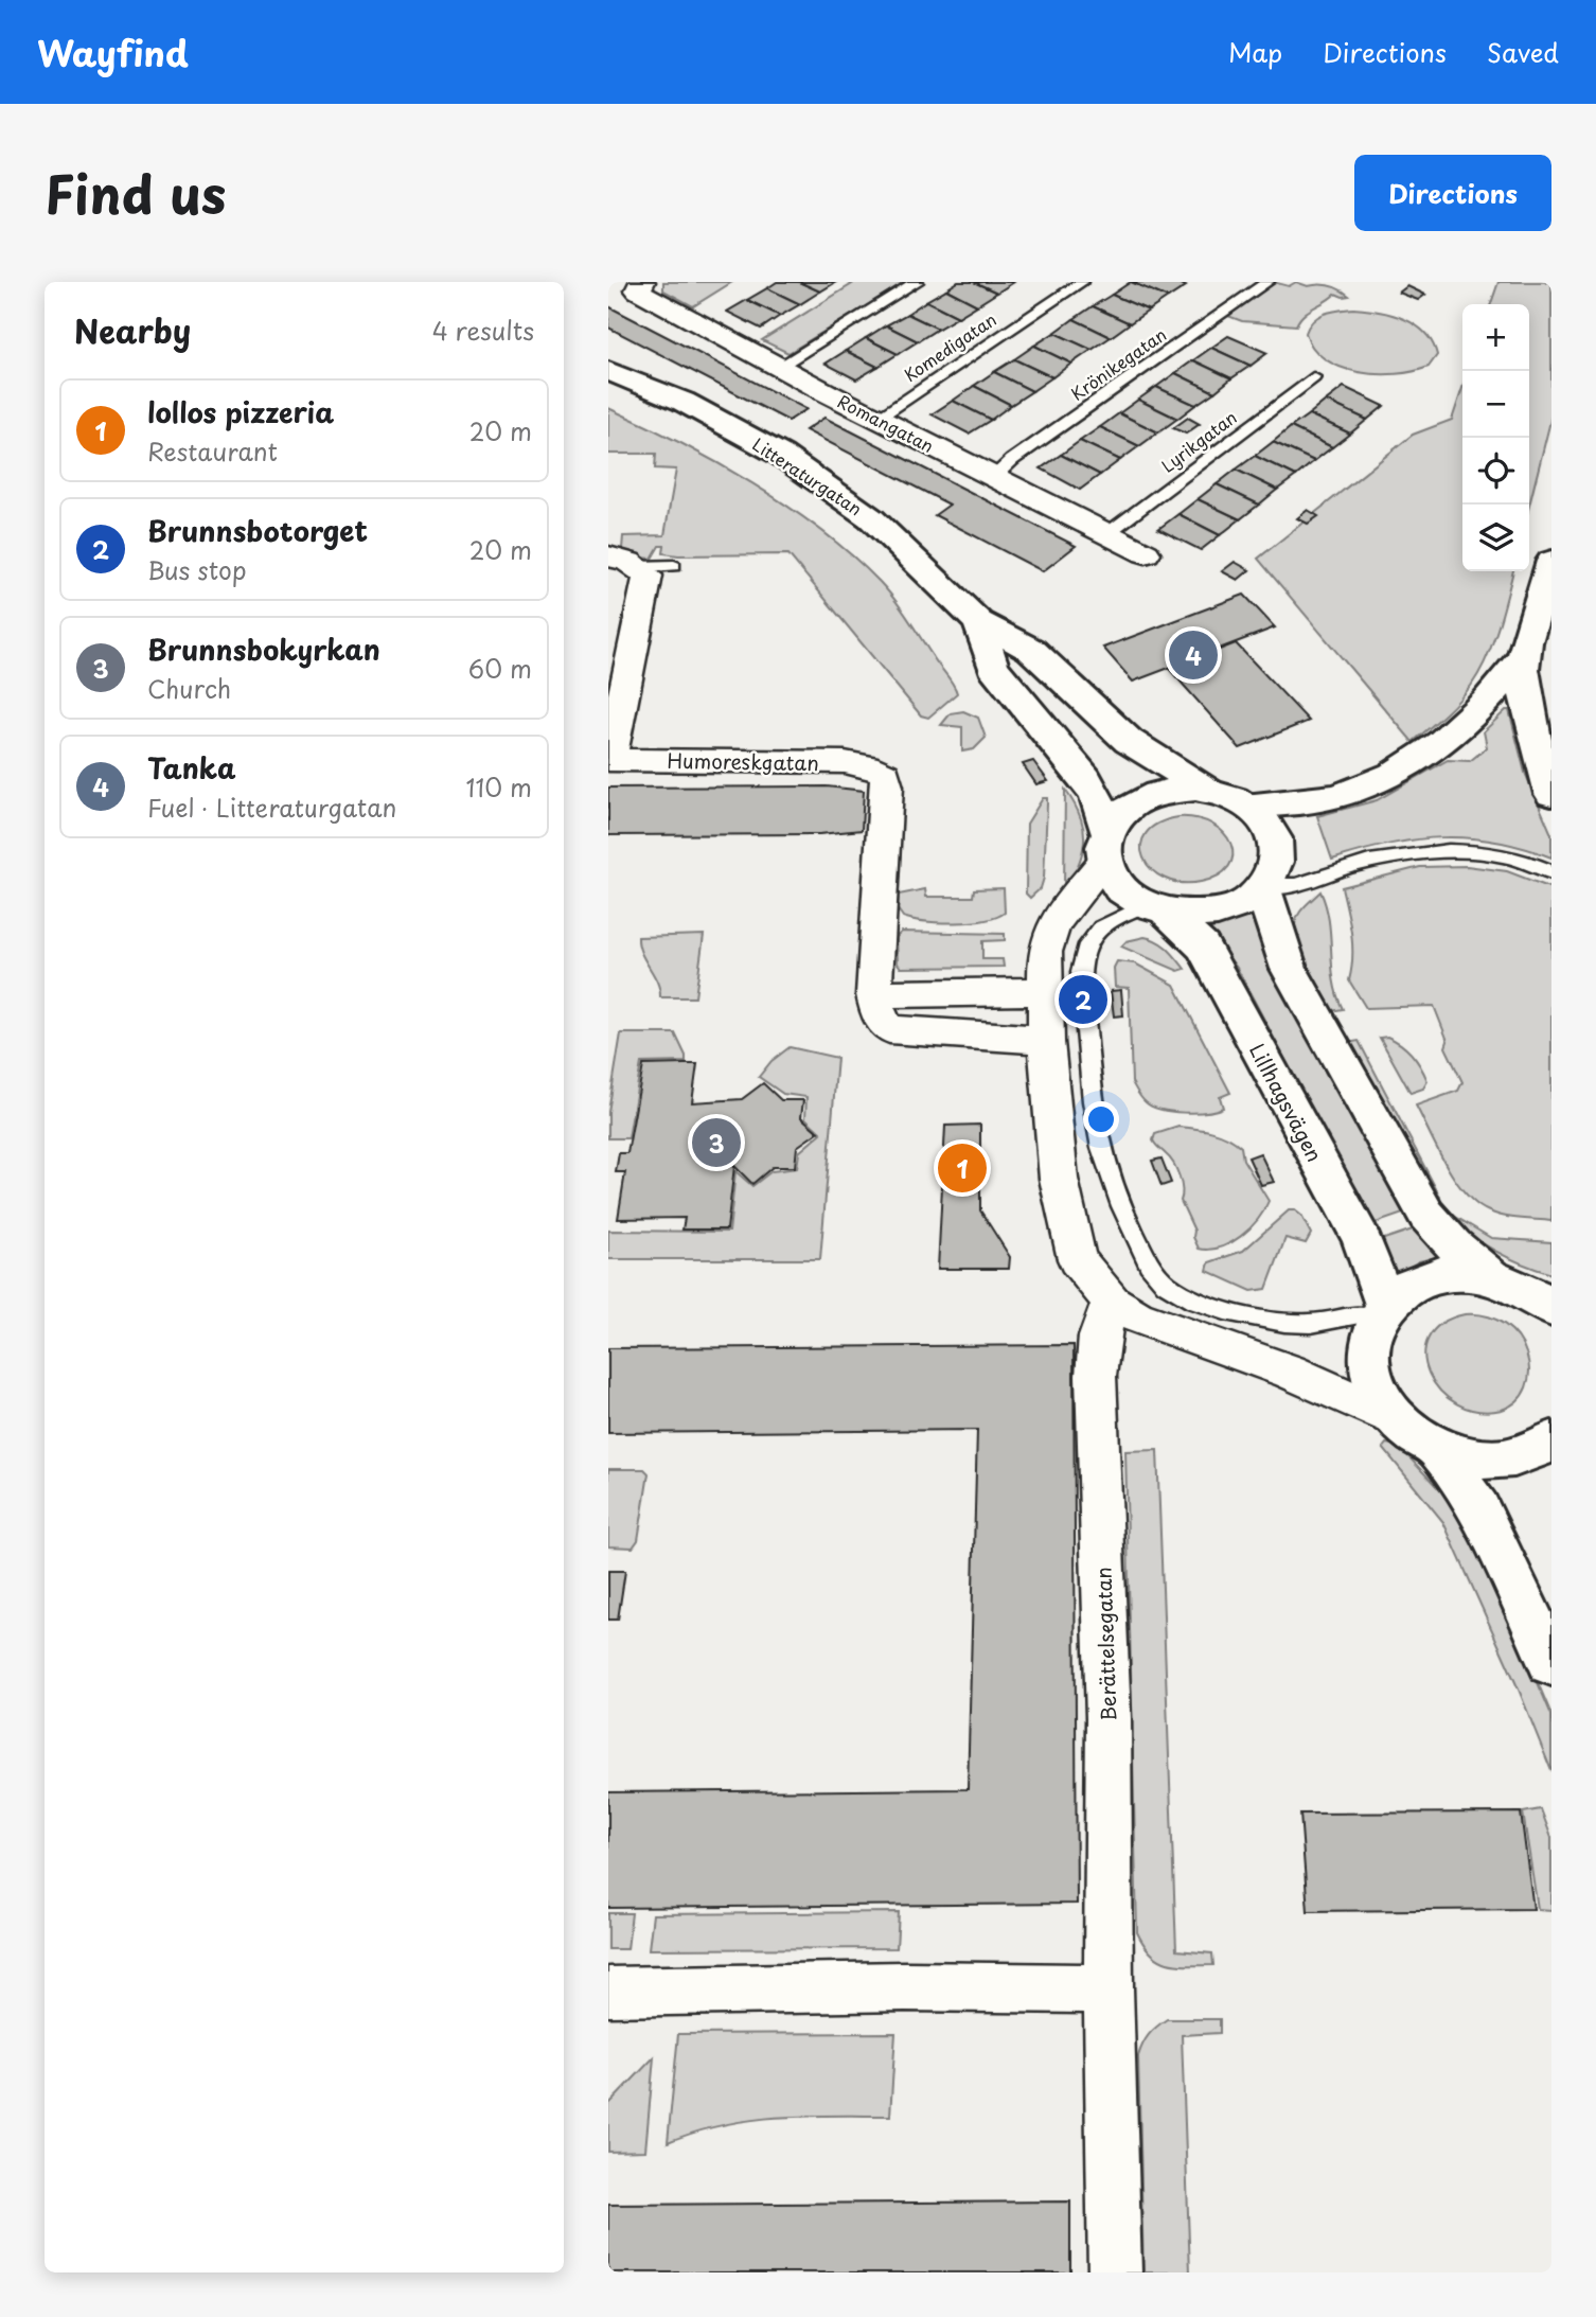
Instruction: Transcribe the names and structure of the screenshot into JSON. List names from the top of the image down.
{
  "streets": {
    "main road": ["Litteraturgatan", "Lillhagsvägen"],
    "street": ["Romangatan", "Humoreskgatan", "Berättelsegatan"],
    "lane": ["Komedigatan", "Krönikegatan", "Lyrikgatan"]
  },
  "crossings": [
    ["Komedigatan", "Romangatan"],
    ["Krönikegatan", "Romangatan"],
    ["Romangatan", "Lyrikgatan"],
    ["Litteraturgatan", "Lillhagsvägen"]
  ],
  "page": {
    "header": "Wayfind",
    "nav": ["Map", "Directions", "Saved"],
    "title": "Find us",
    "buttons": "Directions",
    "heading": ["Nearby", "4 results"],
    "map_buttons": ["+", "−"],
    "list": [
      {
        "mark": "1",
        "name": "lollos pizzeria",
        "note": "Restaurant",
        "value": "20 m"
      },
      {
        "mark": "2",
        "name": "Brunnsbotorget",
        "note": "Bus stop",
        "value": "20 m"
      },
      {
        "mark": "3",
        "name": "Brunnsbokyrkan",
        "note": "Church",
        "value": "60 m"
      },
      {
        "mark": "4",
        "name": "Tanka",
        "note": "Fuel · Litteraturgatan",
        "value": "110 m"
      }
    ],
    "pins": [
      "4",
      "2",
      "3",
      "1"
    ]
  }
}
